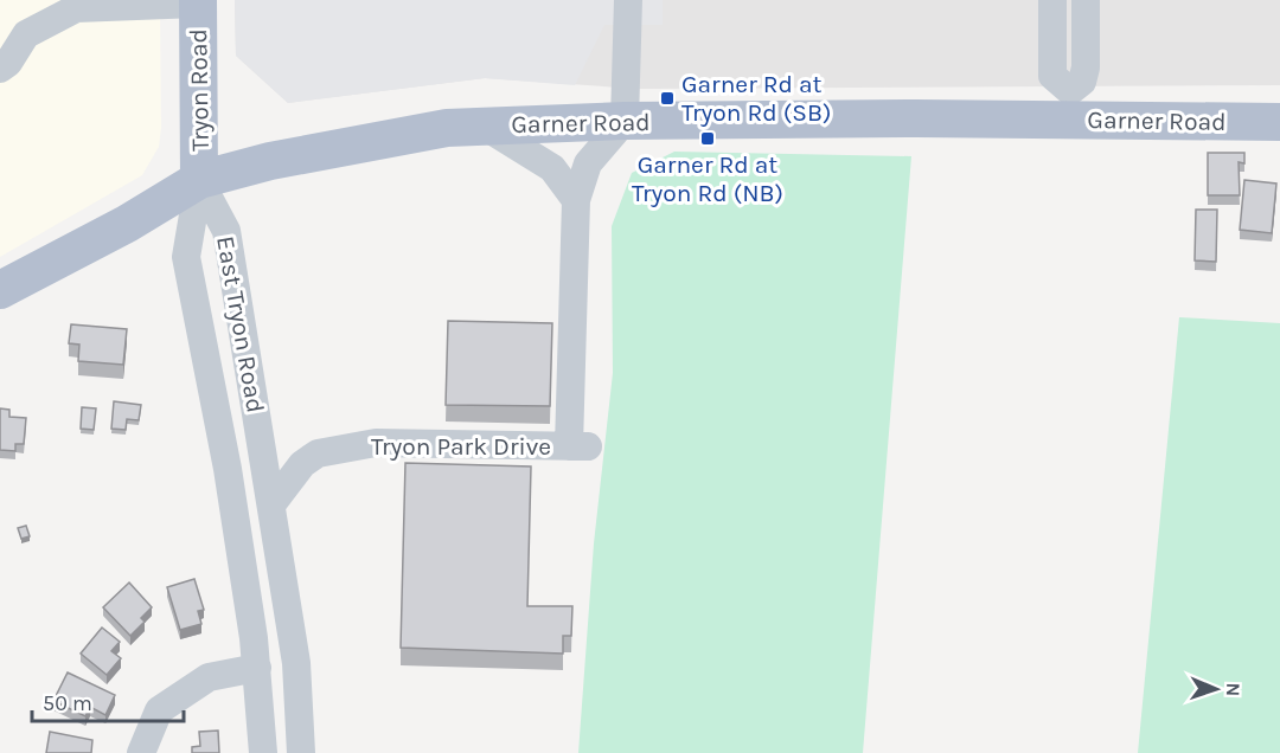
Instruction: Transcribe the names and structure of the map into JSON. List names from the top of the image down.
{
  "streets": {
    "main road": ["Tryon Road", "Garner Road"],
    "street": ["East Tryon Road", "Tryon Park Drive"]
  },
  "crossings": [
    ["Tryon Road", "Garner Road"],
    ["Tryon Road", "East Tryon Road"],
    ["Garner Road", "East Tryon Road"],
    ["East Tryon Road", "Tryon Park Drive"]
  ],
  "places": {
    "transit": ["Garner Rd at Tryon Rd (SB)", "Garner Rd at Tryon Rd (NB)"]
  },
  "scale_bar": "50 m",
  "north": "right"
}
